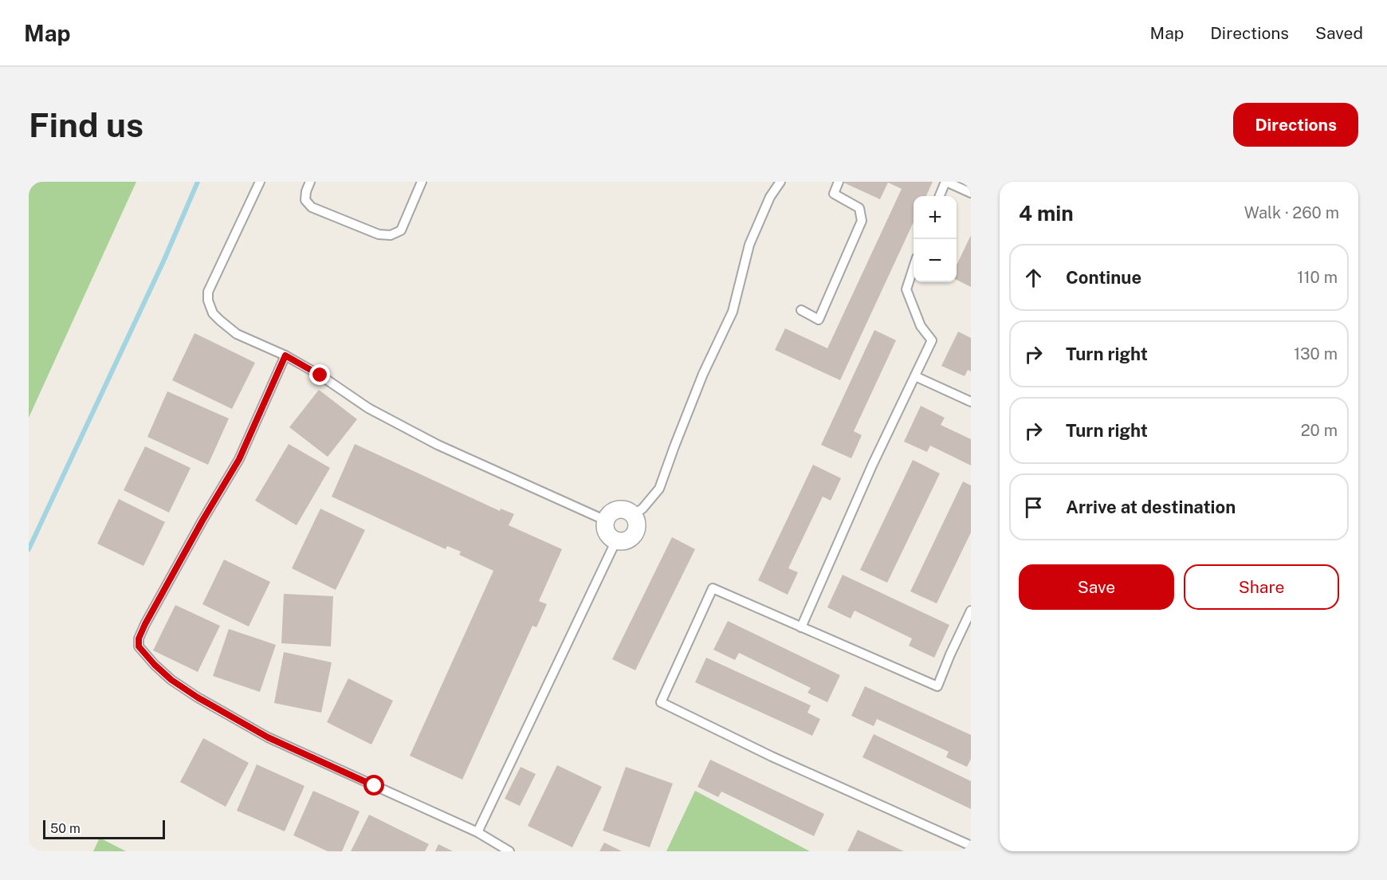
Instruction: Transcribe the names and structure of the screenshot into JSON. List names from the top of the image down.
{
  "scale_bar": "50 m",
  "page": {
    "header": "Map",
    "nav": ["Map", "Directions", "Saved"],
    "buttons": [
      "Directions",
      ["Save", "Share"]
    ],
    "title": "Find us",
    "heading": ["4 min", "Walk · 260 m"],
    "map_buttons": ["+", "−"],
    "list": [
      ["Continue", "110 m"],
      ["Turn right", "130 m"],
      ["Turn right", "20 m"],
      "Arrive at destination"
    ],
    "scale": "50 m"
  }
}
